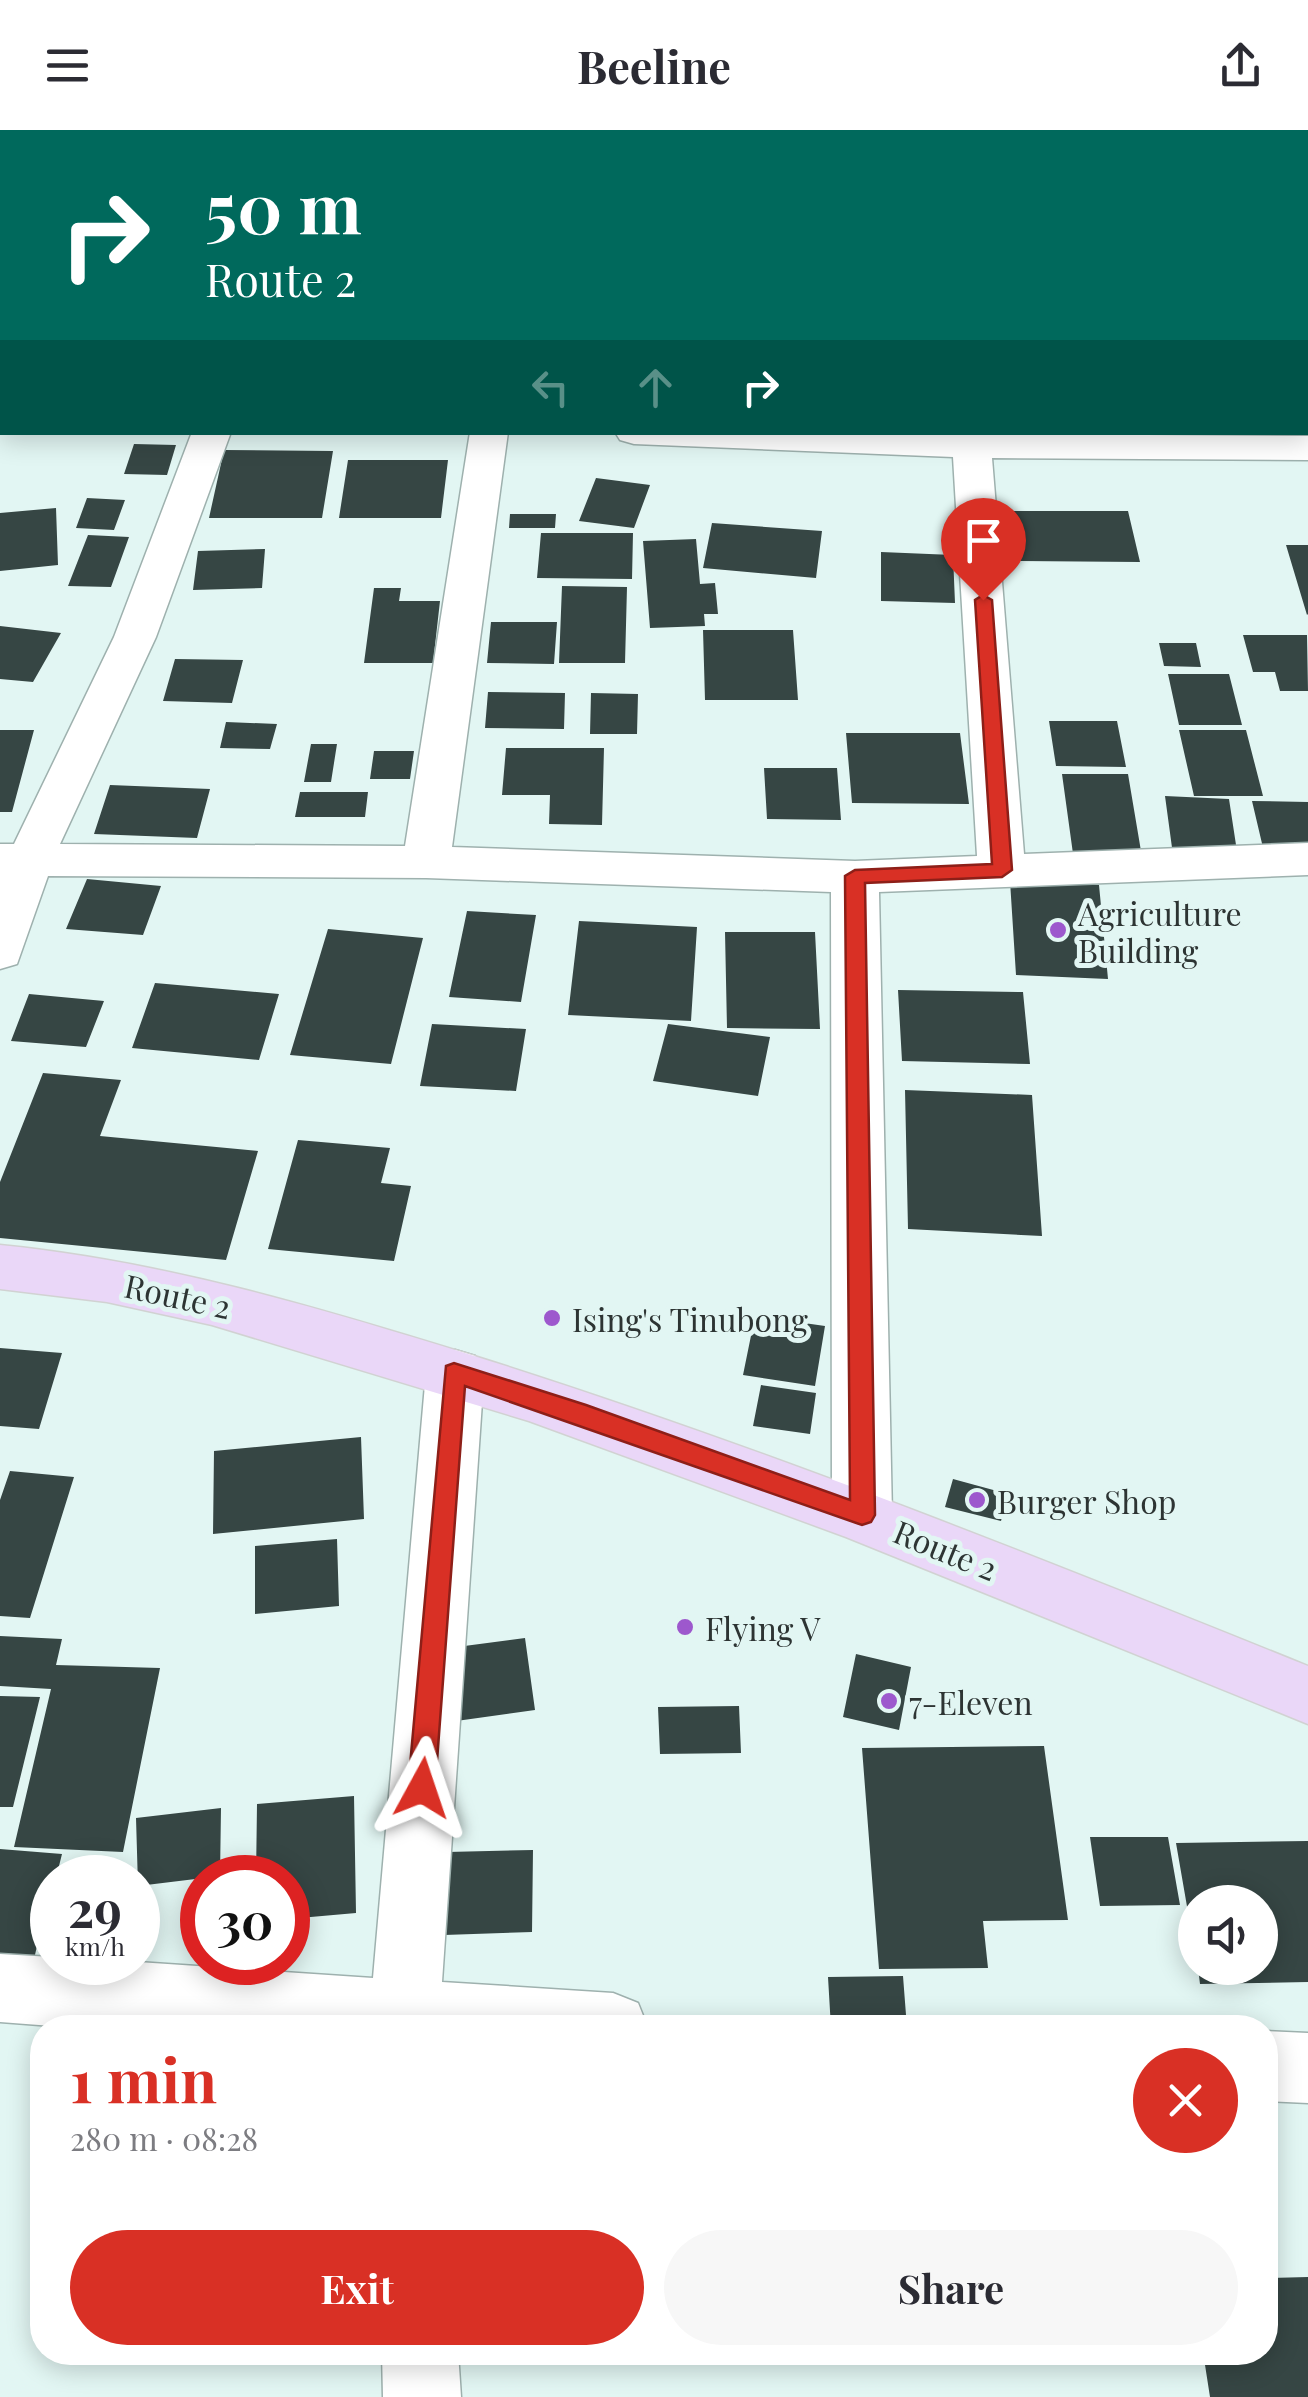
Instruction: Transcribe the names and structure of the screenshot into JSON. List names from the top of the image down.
{
  "streets": {
    "highway": ["Route 2"]
  },
  "places": [
    "Agriculture Building",
    "Ising's Tinubong",
    "Burger Shop",
    "Flying V",
    "7-Eleven"
  ],
  "page": {
    "header": "Beeline",
    "turn": ["50 m", "Route 2"],
    "speed": "29 km/h",
    "limit": "30",
    "heading": ["1 min", "280 m · 08:28"],
    "buttons": ["Exit", "Share"]
  }
}
